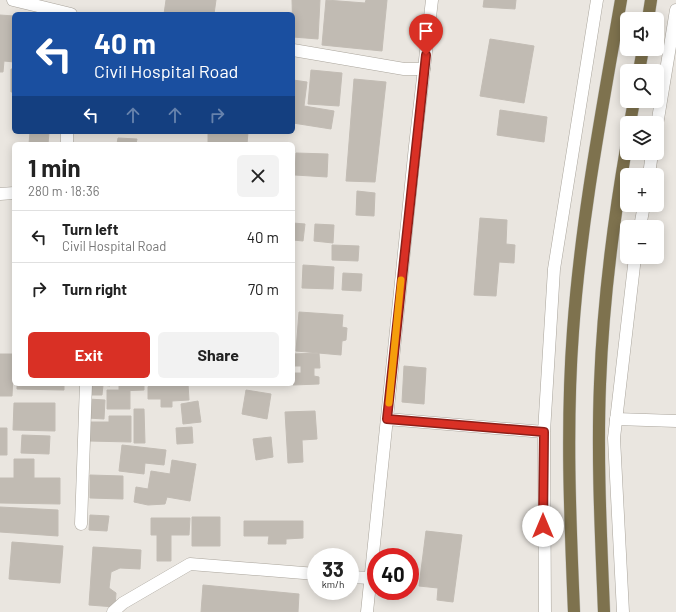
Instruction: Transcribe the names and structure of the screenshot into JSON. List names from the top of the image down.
{
  "page": {
    "map_buttons": ["+", "−"],
    "turn": ["40 m", "Civil Hospital Road"],
    "heading": ["1 min", "280 m · 18:36"],
    "list": [
      {
        "name": "Turn left",
        "note": "Civil Hospital Road",
        "value": "40 m"
      },
      {
        "name": "Turn right",
        "value": "70 m"
      }
    ],
    "buttons": ["Exit", "Share"],
    "speed": "33 km/h",
    "limit": "40"
  }
}
